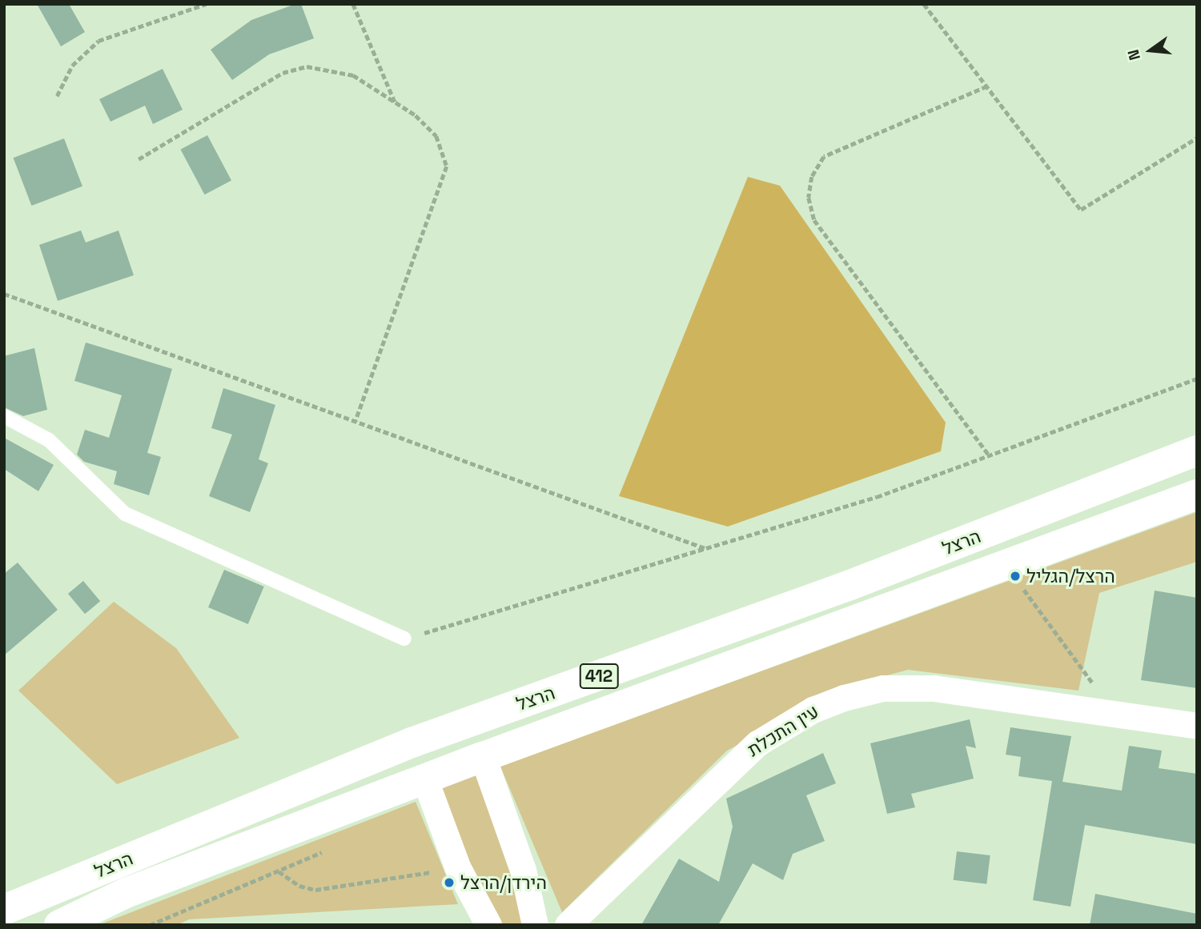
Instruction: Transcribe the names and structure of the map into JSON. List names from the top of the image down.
{
  "streets": {
    "main road": ["הרצל", "412"],
    "street": ["עין התכלת"]
  },
  "places": ["הרצל/הגליל", "הירדן/הרצל"],
  "north": "left"
}
